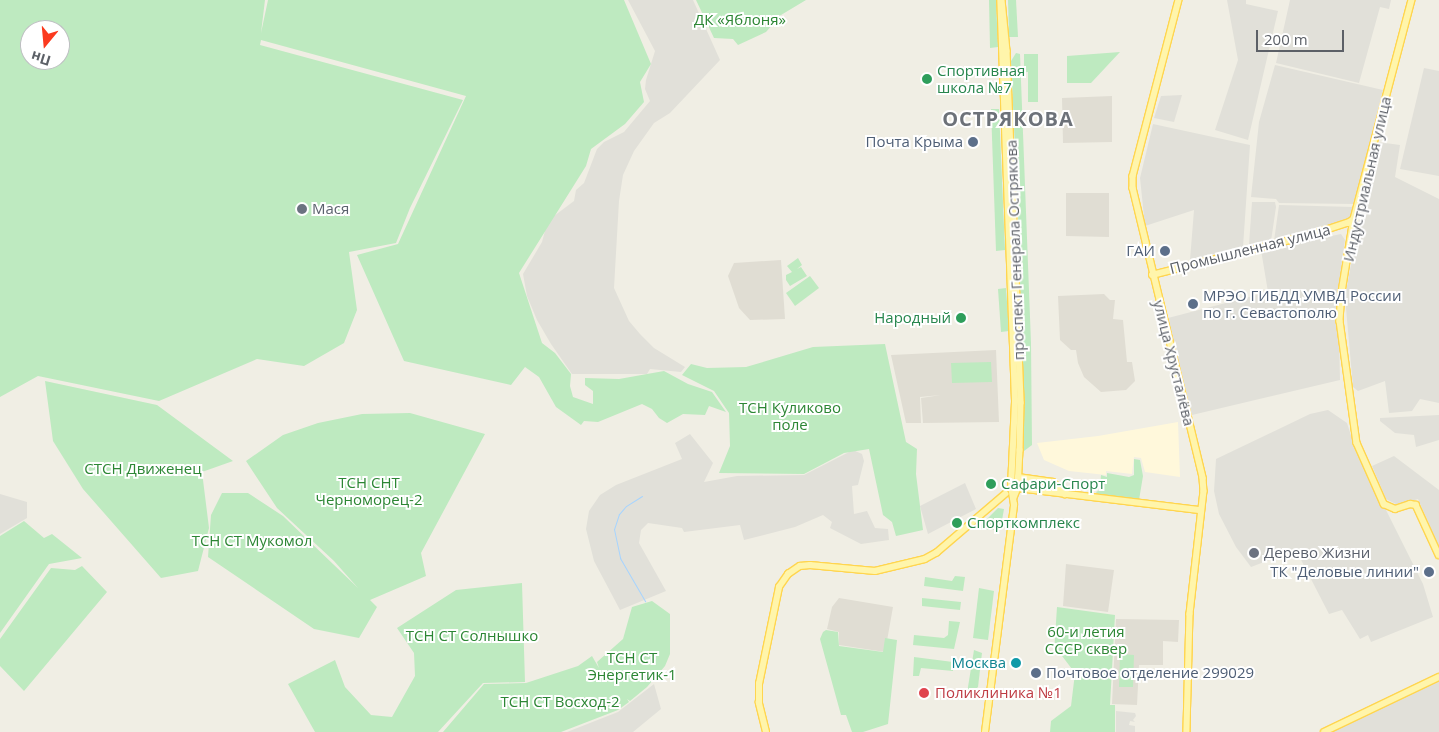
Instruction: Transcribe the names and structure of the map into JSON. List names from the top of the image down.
{
  "streets": {
    "main road": [
      "Индустриальная улица",
      "Промышленная улица",
      "проспект Генерала Острякова",
      "улица Хрусталёва"
    ]
  },
  "crossings": [
    ["Индустриальная улица", "Промышленная улица"],
    ["Промышленная улица", "улица Хрусталёва"]
  ],
  "districts": ["ОСТРЯКОВА"],
  "parks": [
    "ДК «Яблоня»",
    "ТСН Куликово поле",
    "СТСН Движенец",
    "ТСН СНТ Черноморец-2",
    "ТСН СТ Мукомол",
    "60-и летия СССР сквер",
    "ТСН СТ Солнышко",
    "ТСН СТ Энергетик-1",
    "ТСН СТ Восход-2"
  ],
  "places": [
    "Спортивная школа №7",
    "Почта Крыма",
    "Мася",
    "ГАИ",
    "МРЭО ГИБДД УМВД России по г. Севастополю",
    "Народный",
    "Сафари-Спорт",
    "Спорткомплекс",
    "Дерево Жизни",
    "ТК \"Деловые линии\"",
    "Москва",
    "Почтовое отделение 299029",
    "Поликлиника №1"
  ],
  "scale_bar": "200 m",
  "north": "bottom"
}
